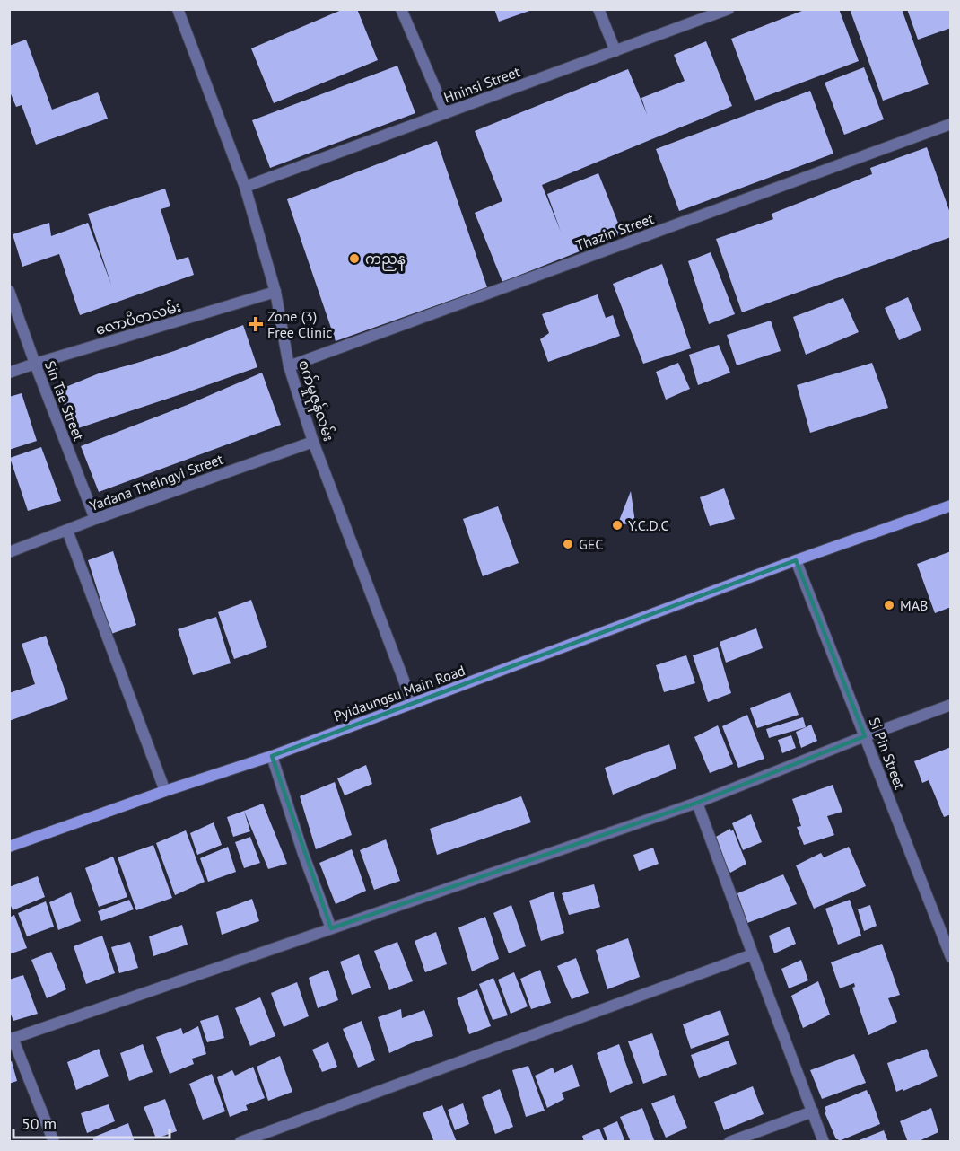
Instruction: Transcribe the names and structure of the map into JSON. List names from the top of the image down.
{
  "streets": {
    "main road": ["Pyidaungsu Main Road"],
    "street": [
      "Hninsi Street",
      "Thazin Street",
      "လောပိတလမ်း",
      "Sin Tae Street",
      "စက်မှုဇုန်လမ်း",
      "Yadana Theingyi Street",
      "Si Pin Street"
    ]
  },
  "crossings": [
    ["Hninsi Street", "စက်မှုဇုန်လမ်း"],
    ["Thazin Street", "စက်မှုဇုန်လမ်း"],
    ["လောပိတလမ်း", "Sin Tae Street"],
    ["လောပိတလမ်း", "စက်မှုဇုန်လမ်း"],
    ["Sin Tae Street", "Yadana Theingyi Street"],
    ["စက်မှုဇုန်လမ်း", "Yadana Theingyi Street"],
    ["စက်မှုဇုန်လမ်း", "Pyidaungsu Main Road"],
    ["Pyidaungsu Main Road", "Si Pin Street"]
  ],
  "places": {
    "other": [
      "ကညန",
      "Y.C.D.C",
      "GEC",
      "MAB"
    ],
    "health": ["Zone (3) Free Clinic"]
  },
  "scale_bar": "50 m"
}
